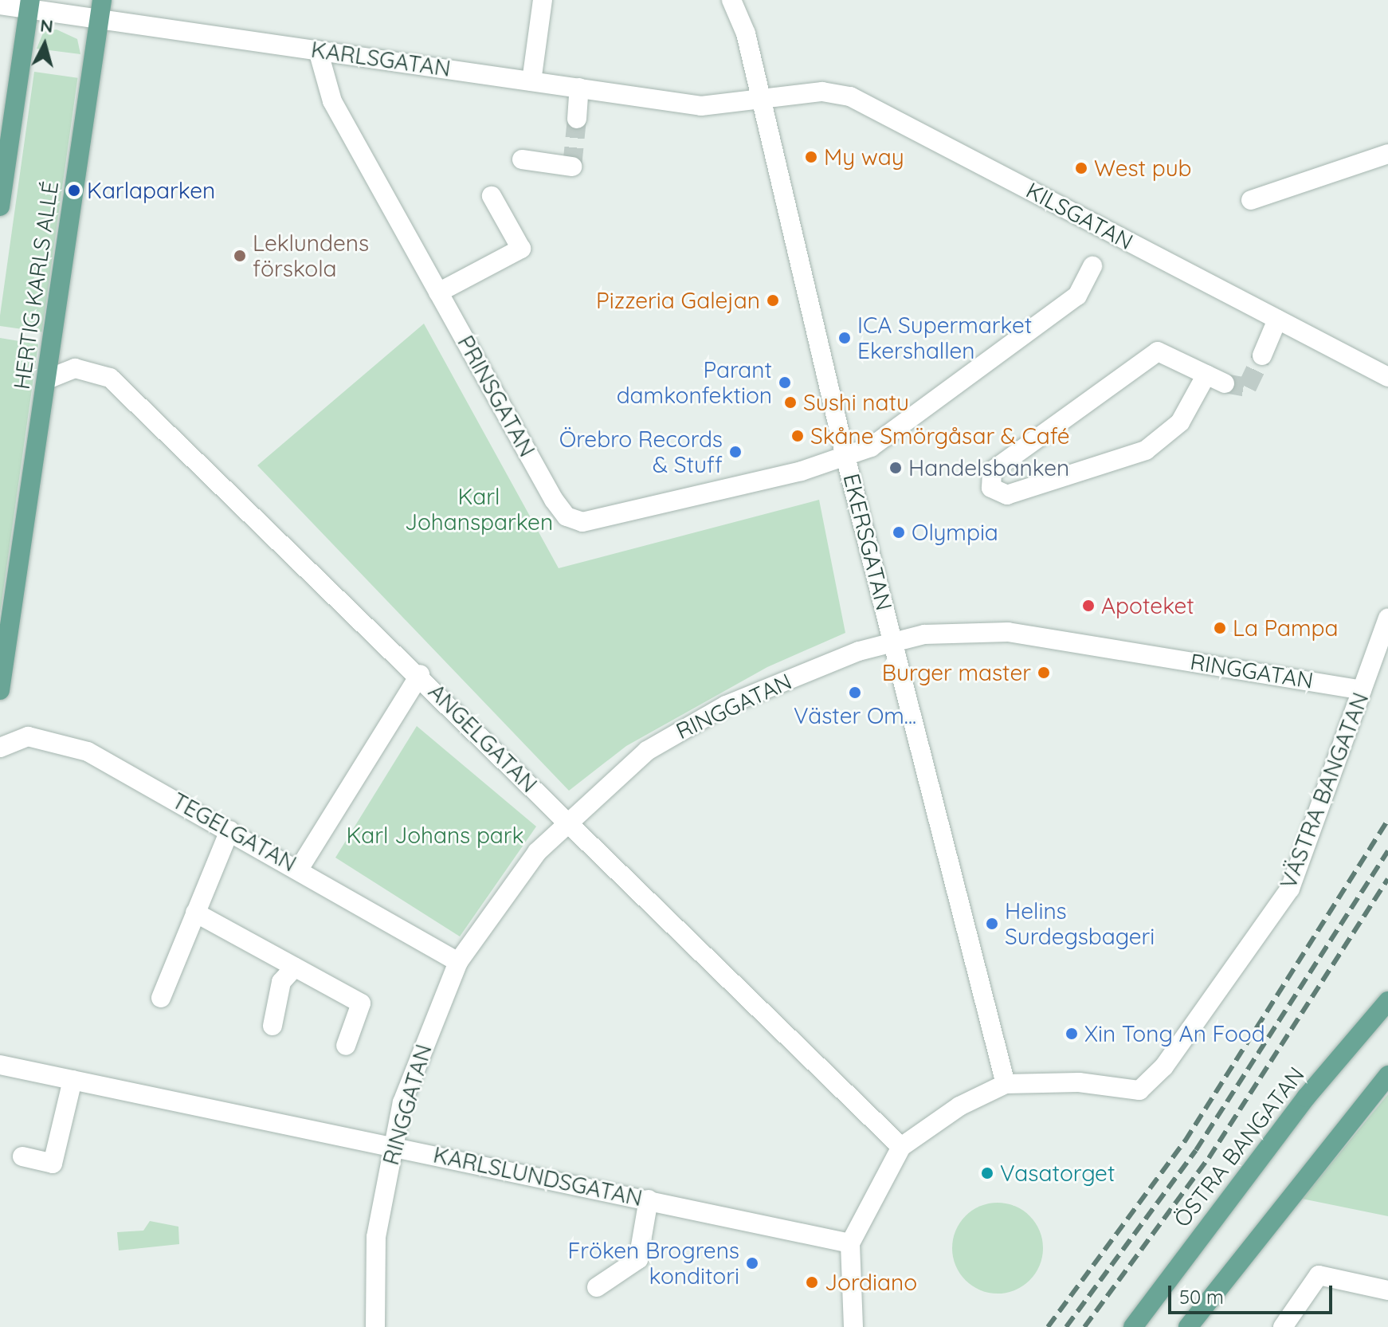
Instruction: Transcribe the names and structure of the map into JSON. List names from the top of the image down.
{
  "streets": {
    "main road": ["HERTIG KARLS ALLÉ", "ÖSTRA BANGATAN"],
    "street": [
      "KARLSGATAN",
      "KILSGATAN",
      "PRINSGATAN",
      "EKERSGATAN",
      "RINGGATAN",
      "ANGELGATAN",
      "VÄSTRA BANGATAN",
      "TEGELGATAN",
      "KARLSLUNDSGATAN"
    ]
  },
  "crossings": [
    ["KARLSGATAN", "KILSGATAN"],
    ["KARLSGATAN", "HERTIG KARLS ALLÉ"],
    ["KARLSGATAN", "PRINSGATAN"],
    ["KARLSGATAN", "EKERSGATAN"],
    ["KILSGATAN", "EKERSGATAN"],
    ["HERTIG KARLS ALLÉ", "ANGELGATAN"],
    ["PRINSGATAN", "EKERSGATAN"],
    ["EKERSGATAN", "RINGGATAN"],
    ["EKERSGATAN", "VÄSTRA BANGATAN"],
    ["RINGGATAN", "ANGELGATAN"],
    ["RINGGATAN", "VÄSTRA BANGATAN"],
    ["RINGGATAN", "TEGELGATAN"],
    ["RINGGATAN", "KARLSLUNDSGATAN"]
  ],
  "parks": ["Karl Johansparken", "Karl Johans park"],
  "places": [
    "My way",
    "West pub",
    "Karlaparken",
    "Leklundens förskola",
    "Pizzeria Galejan",
    "ICA Supermarket Ekershallen",
    "Parant damkonfektion",
    "Sushi natu",
    "Skåne Smörgåsar & Café",
    "Örebro Records & Stuff",
    "Handelsbanken",
    "Olympia",
    "Apoteket",
    "La Pampa",
    "Burger master",
    "Väster Om...",
    "Helins Surdegsbageri",
    "Xin Tong An Food",
    "Vasatorget",
    "Fröken Brogrens konditori",
    "Jordiano"
  ],
  "scale_bar": "50 m",
  "north": "top"
}
